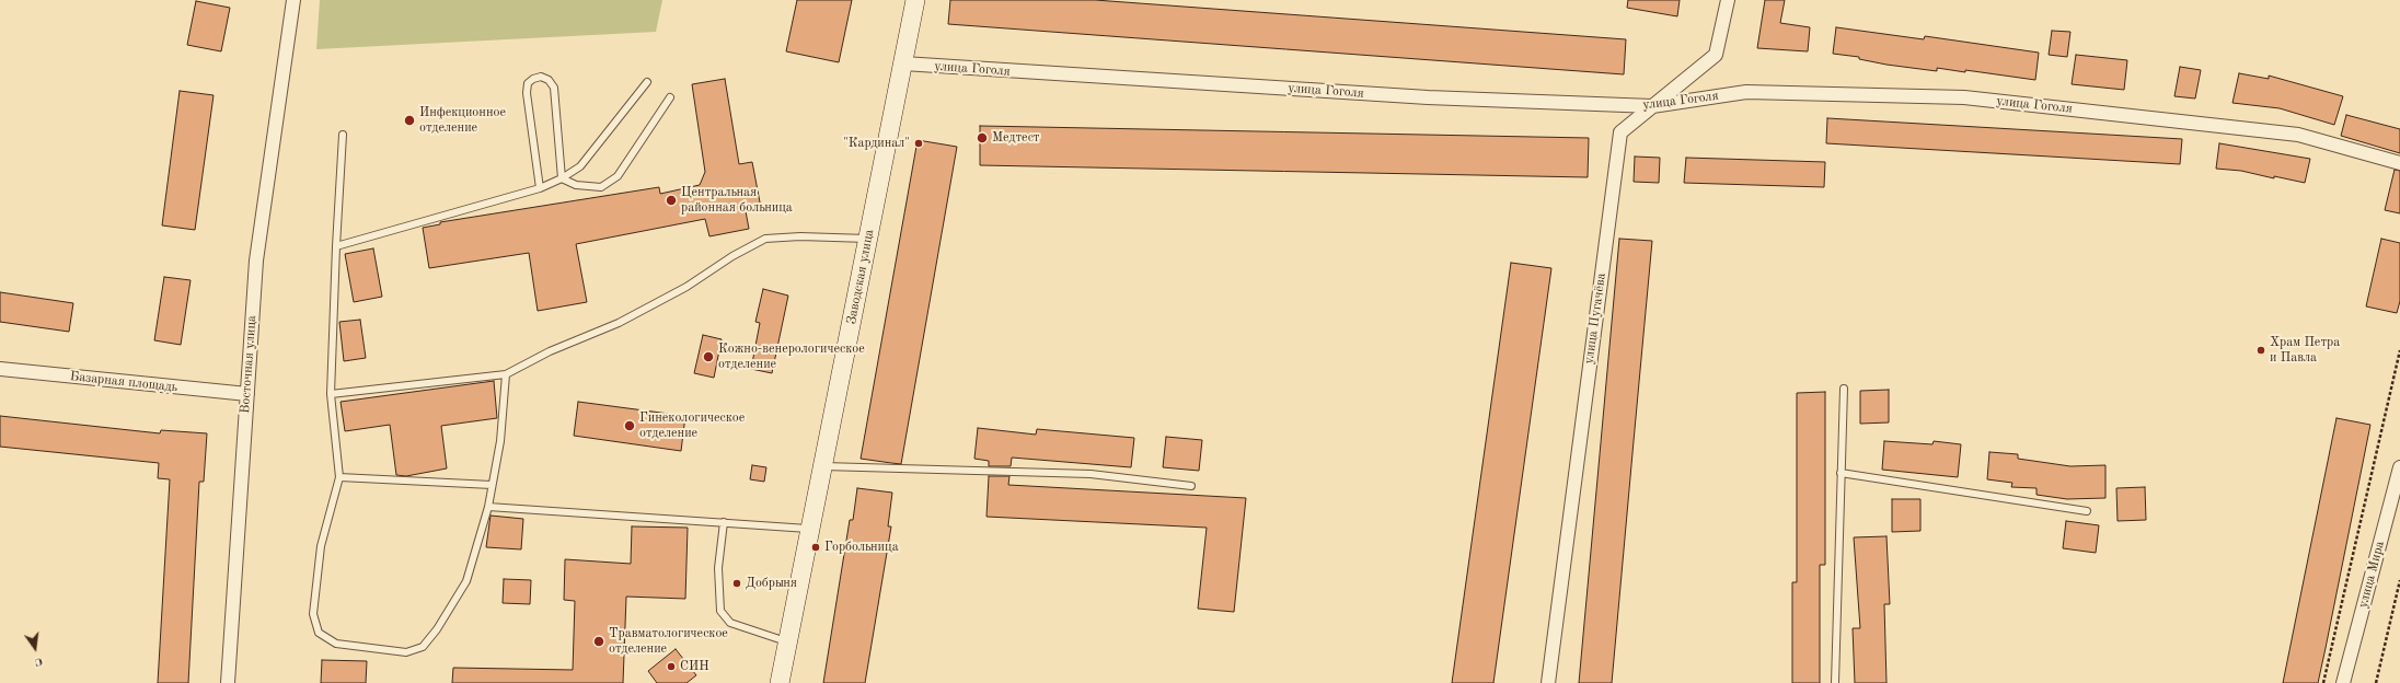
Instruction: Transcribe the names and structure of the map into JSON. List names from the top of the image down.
{
  "streets": {
    "street": [
      "улица Гоголя",
      "Заводская улица",
      "улица Пугачёва",
      "Восточная улица",
      "Базарная площадь",
      "улица Мира"
    ]
  },
  "crossings": [
    ["улица Гоголя", "Заводская улица"],
    ["улица Гоголя", "улица Пугачёва"],
    ["Восточная улица", "Базарная площадь"]
  ],
  "places": [
    "Инфекционное отделение",
    "Медтест",
    "\"Кардинал\"",
    "Центральная районная больница",
    "Храм Петра и Павла",
    "Кожно-венерологическое отделение",
    "Гинекологическое отделение",
    "Горбольница",
    "Добрыня",
    "Травматологическое отделение",
    "СИН"
  ],
  "north": "bottom"
}
